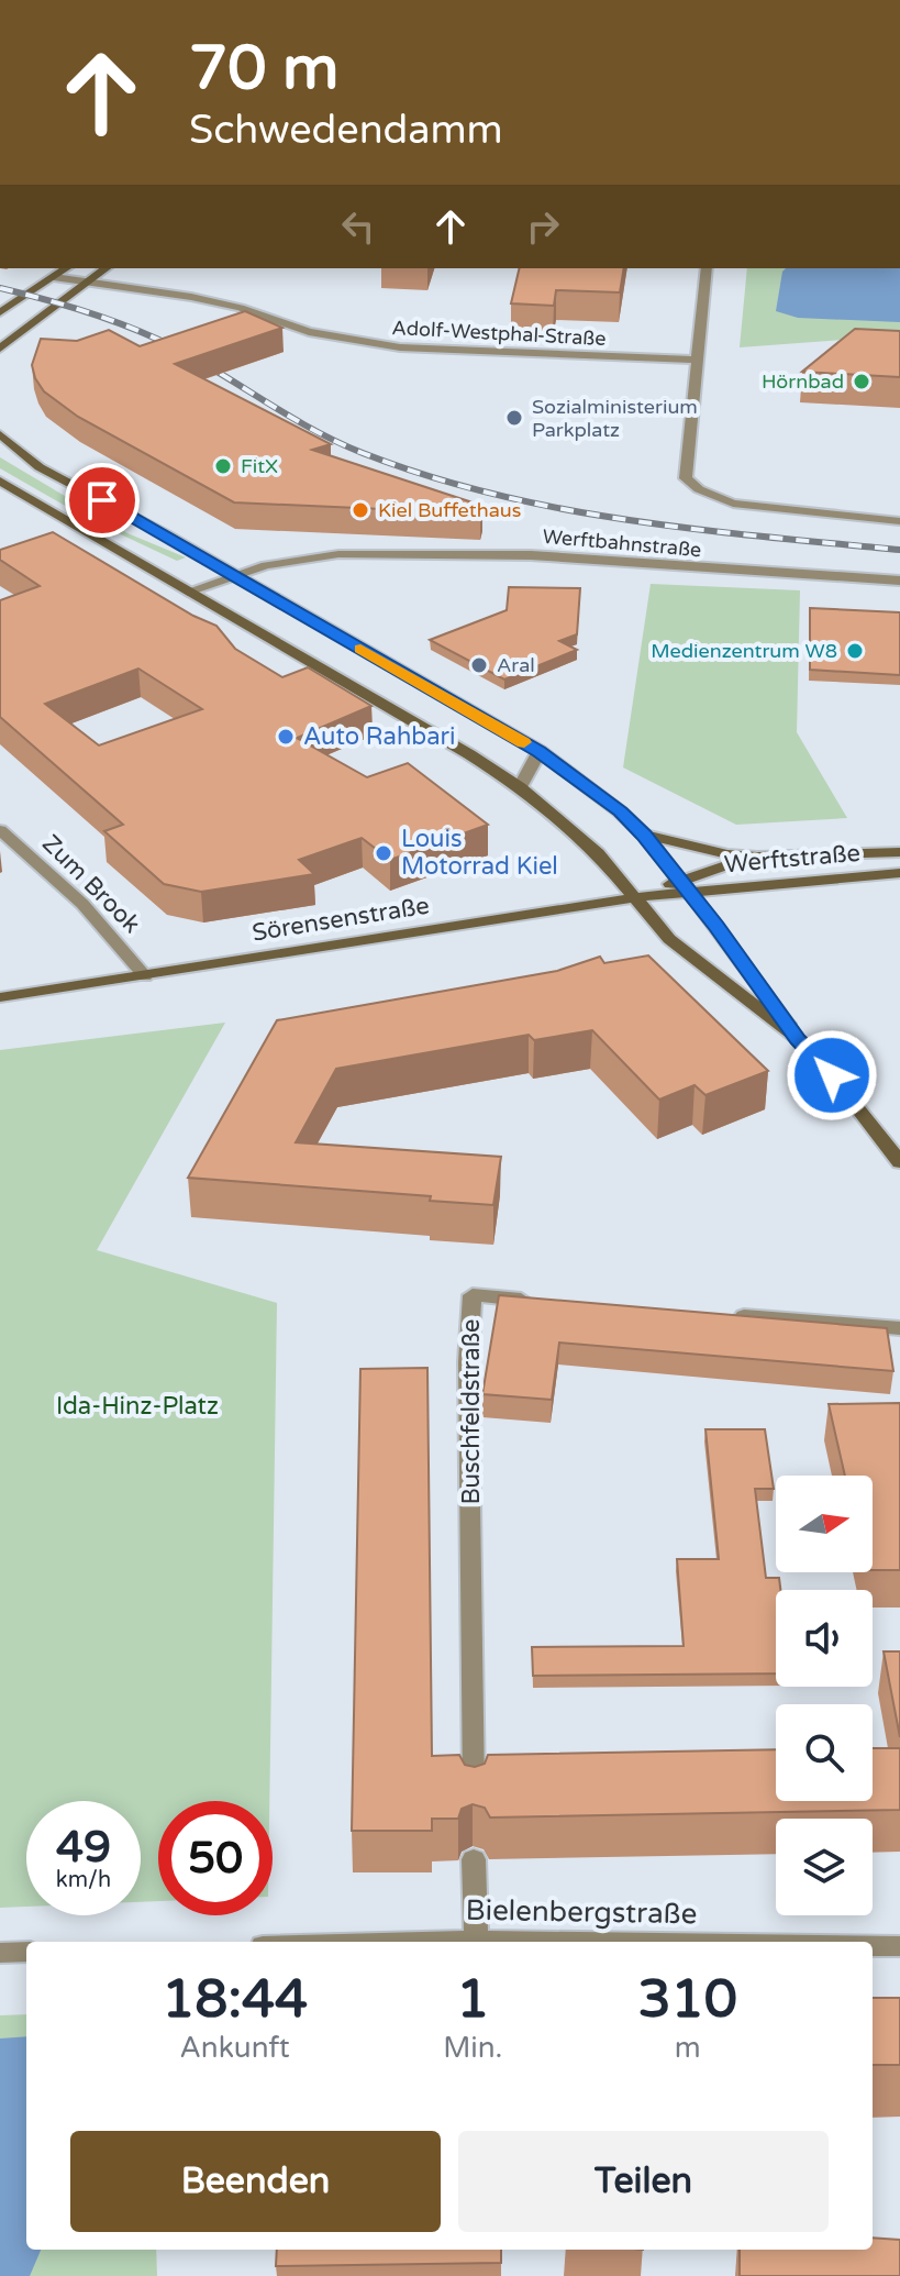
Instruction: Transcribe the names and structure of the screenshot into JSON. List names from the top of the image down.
{
  "streets": {
    "main road": ["Werftstraße", "Sörensenstraße"],
    "street": [
      "Adolf-Westphal-Straße",
      "Werftbahnstraße",
      "Zum Brook",
      "Buschfeldstraße",
      "Bielenbergstraße"
    ]
  },
  "crossings": [
    ["Werftstraße", "Sörensenstraße"],
    ["Zum Brook", "Sörensenstraße"]
  ],
  "parks": ["Ida-Hinz-Platz"],
  "places": [
    "Hörnbad",
    "Sozialministerium Parkplatz",
    "FitX",
    "Kiel Buffethaus",
    "Medienzentrum W8",
    "Aral",
    "Auto Rahbari",
    "Louis Motorrad Kiel"
  ],
  "north": "right",
  "page": {
    "turn": ["70 m", "Schwedendamm"],
    "speed": "49 km/h",
    "limit": "50",
    "eta": [
      "18:44",
      "Ankunft",
      "1",
      "Min.",
      "310",
      "m"
    ],
    "buttons": ["Beenden", "Teilen"]
  }
}
